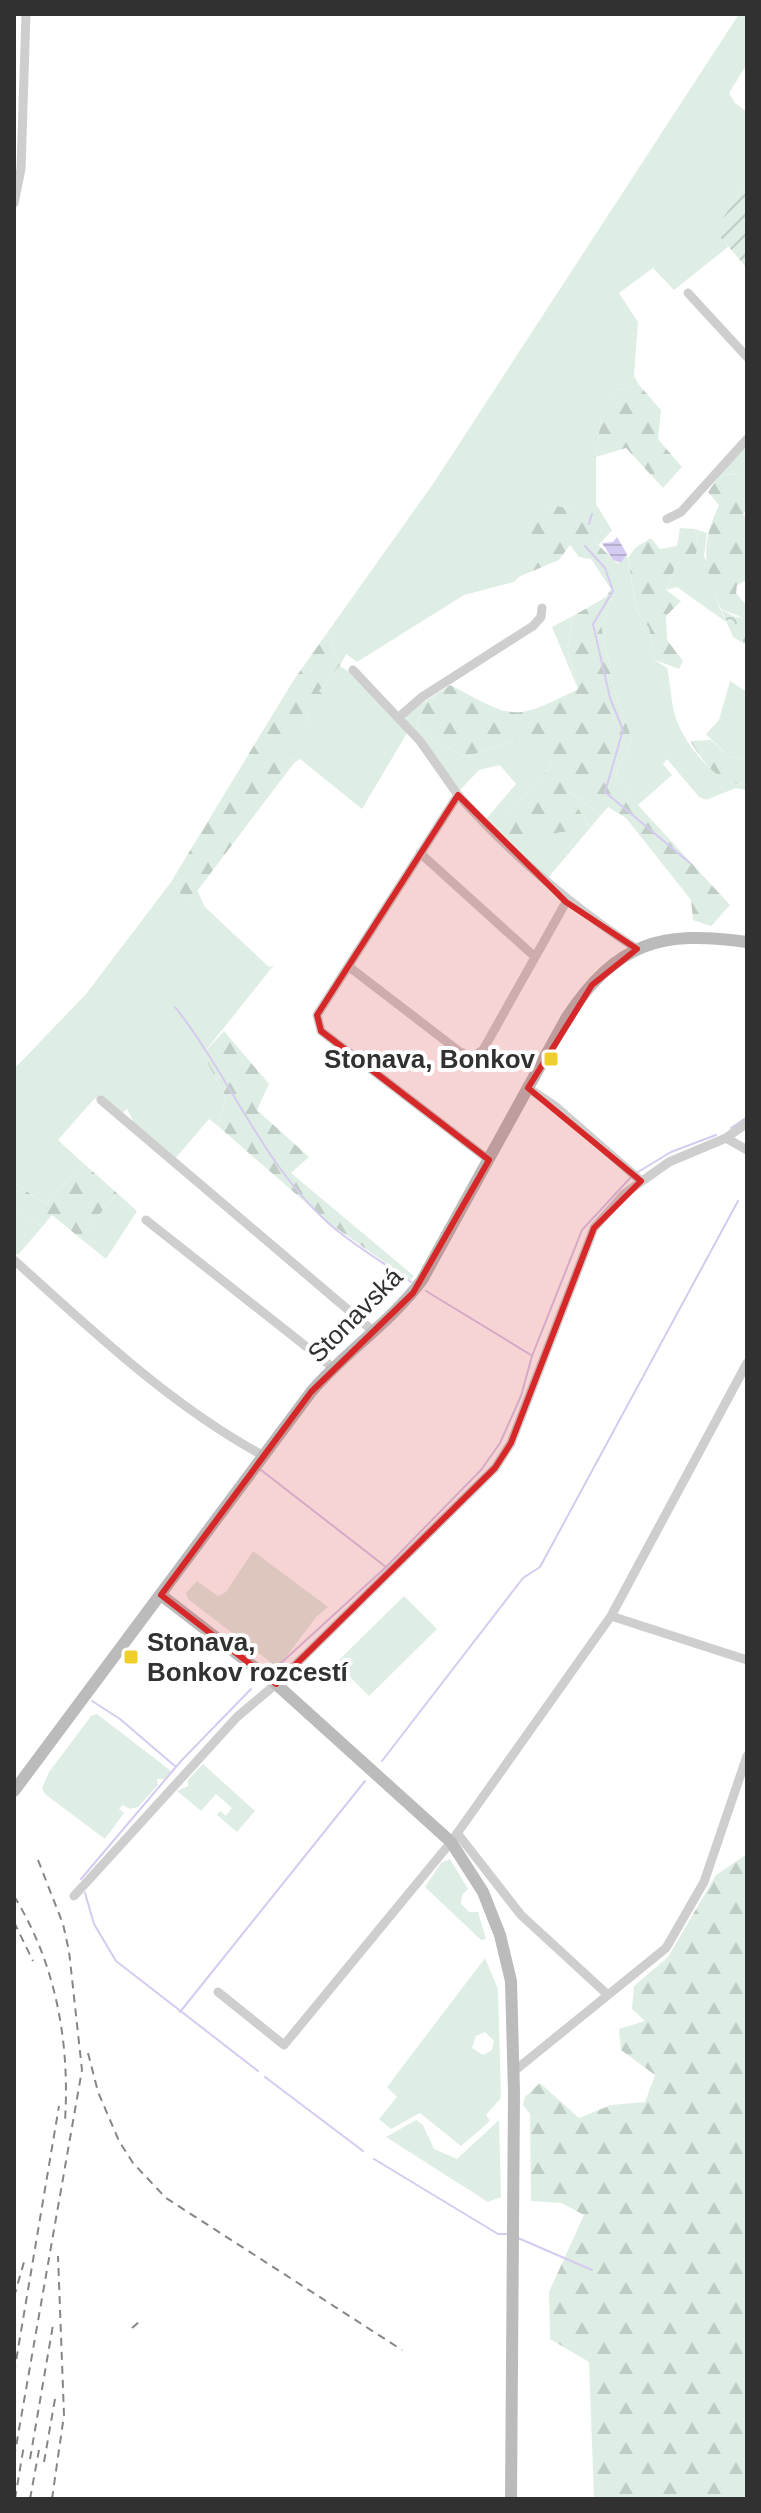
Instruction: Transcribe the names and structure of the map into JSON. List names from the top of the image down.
{
  "streets": {
    "street": ["Stonavská"]
  },
  "places": {
    "transit": ["Stonava, Bonkov", "Stonava, Bonkov rozcestí"]
  }
}
